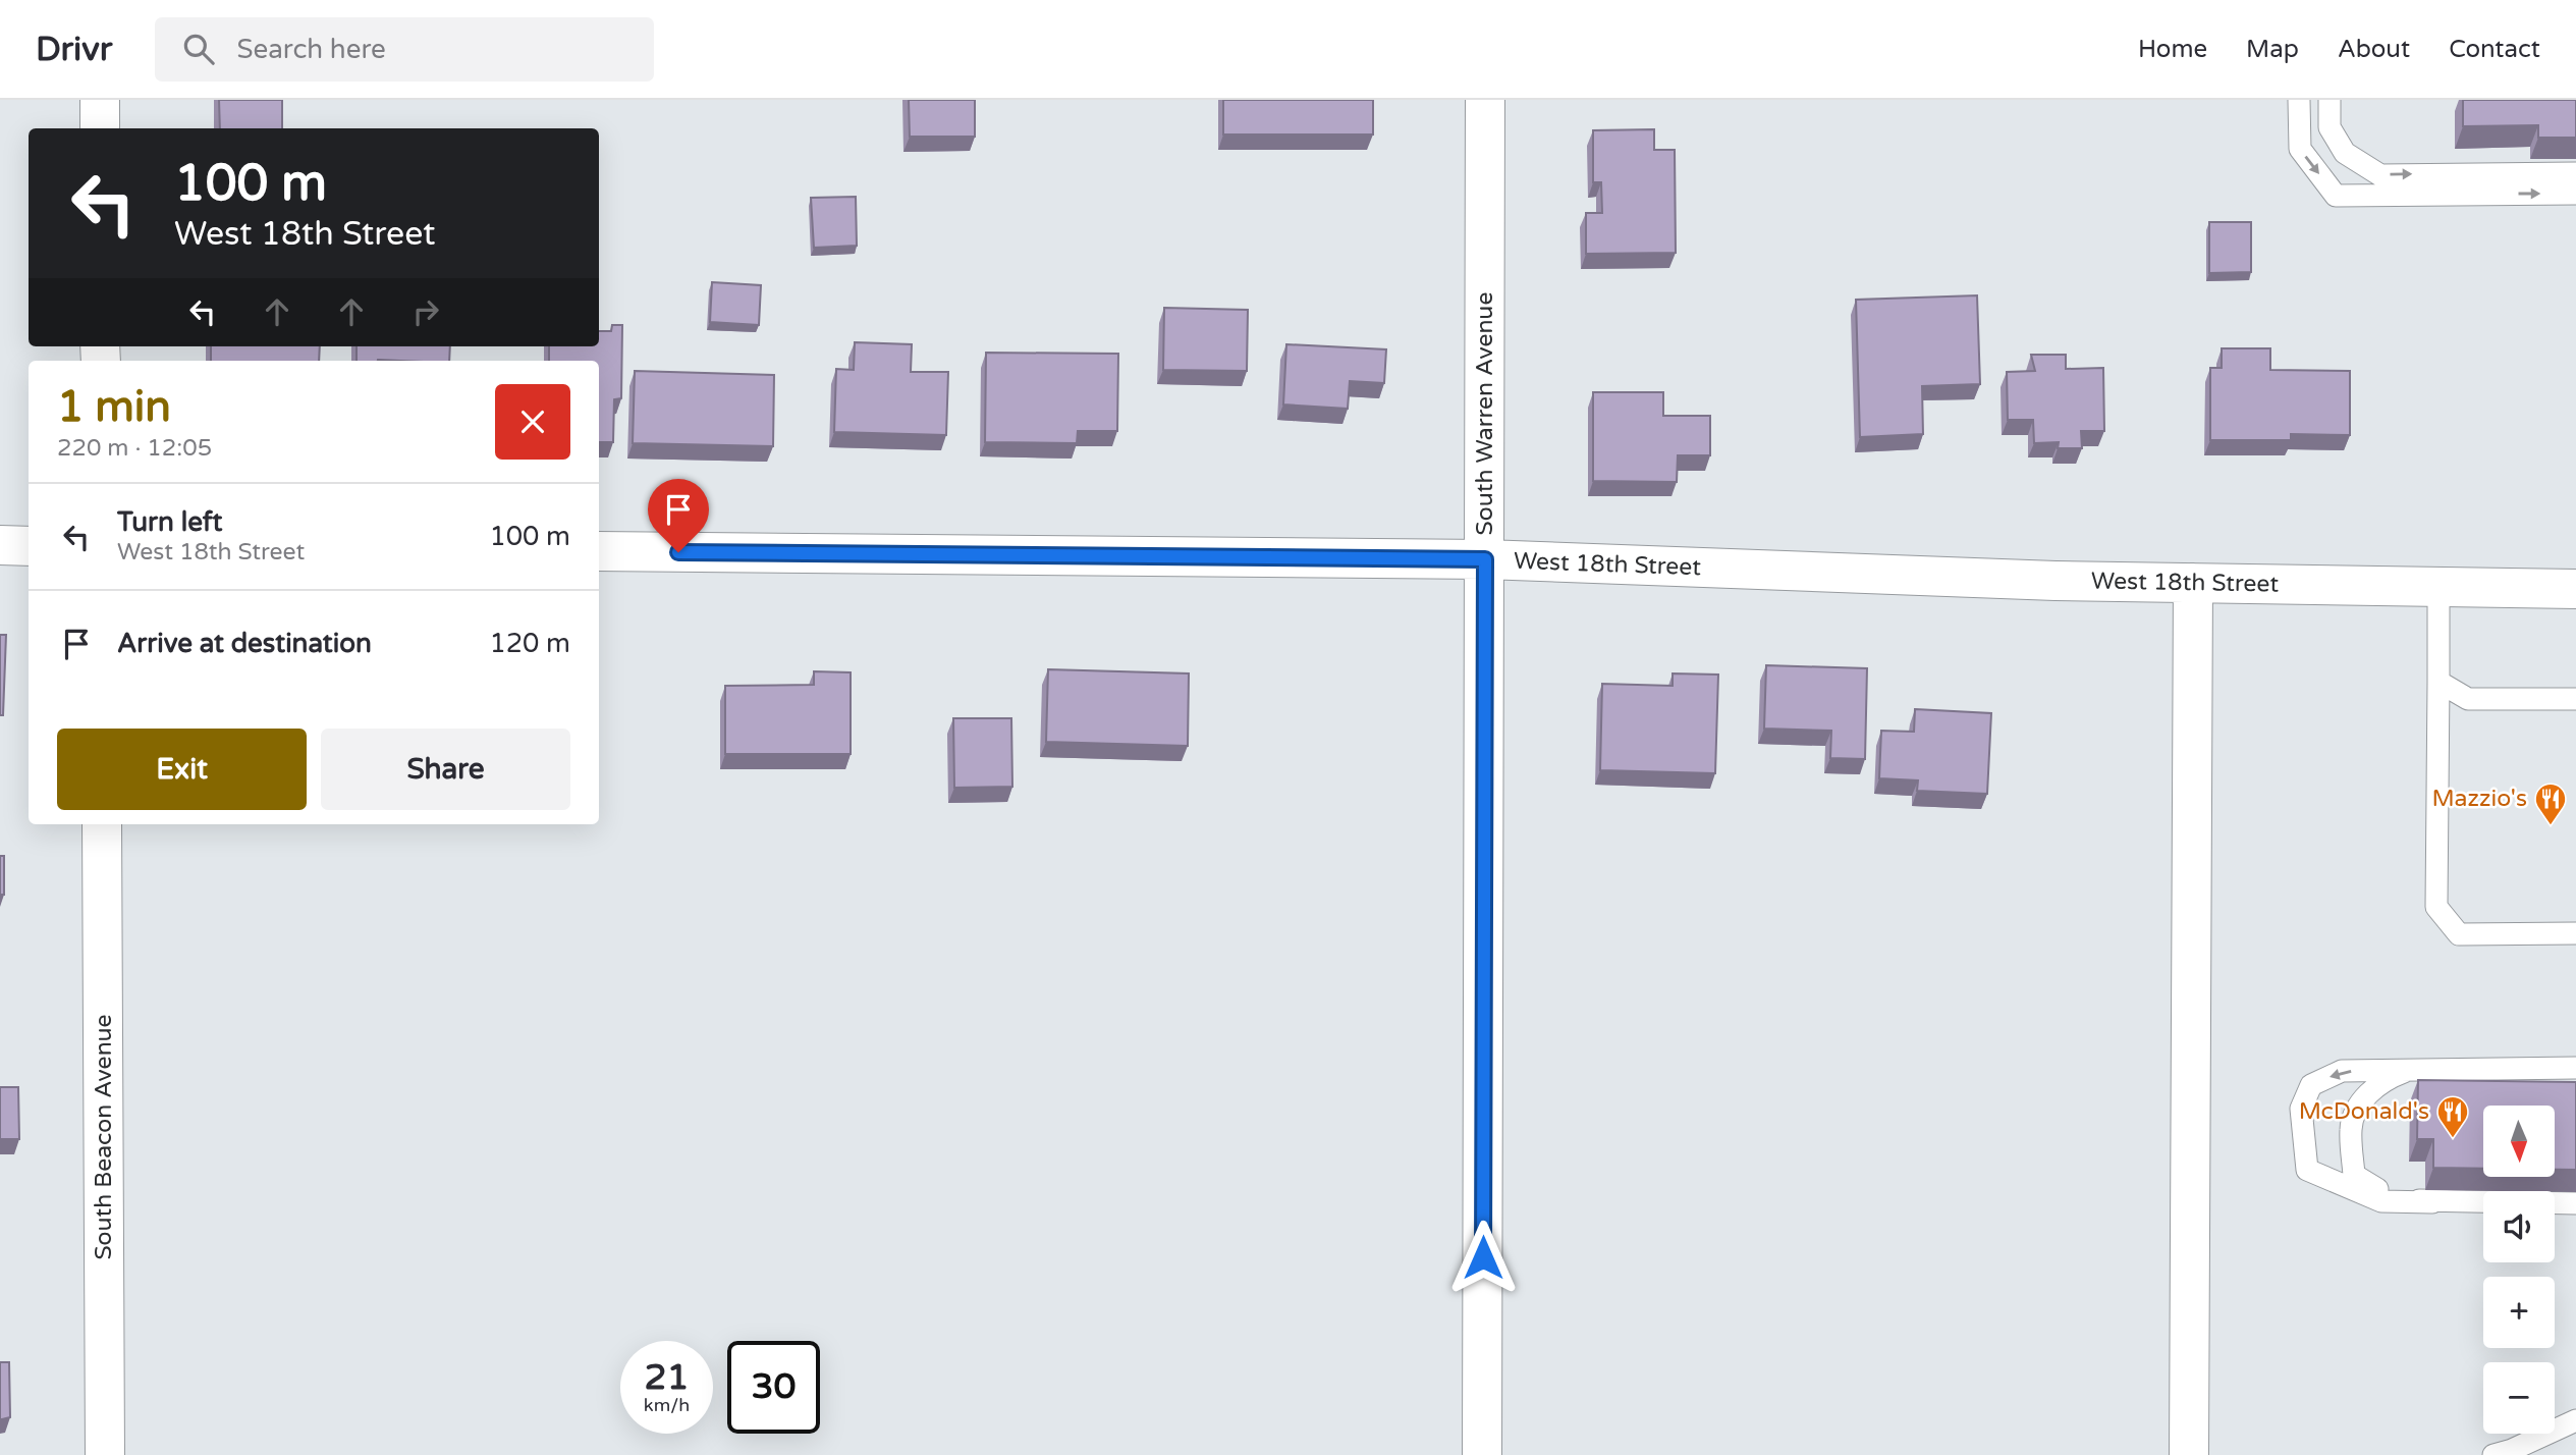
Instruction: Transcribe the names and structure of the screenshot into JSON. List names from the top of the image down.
{
  "streets": {
    "street": ["South Warren Avenue", "West 18th Street", "South Beacon Avenue"]
  },
  "crossings": [
    ["South Warren Avenue", "West 18th Street"]
  ],
  "places": {
    "restaurant": ["Mazzio's", "McDonald's"]
  },
  "north": "bottom",
  "page": {
    "header": "Drivr",
    "search": "Search here",
    "nav": [
      "Home",
      "Map",
      "About",
      "Contact"
    ],
    "turn": ["100 m", "West 18th Street"],
    "heading": ["1 min", "220 m · 12:05"],
    "list": [
      {
        "name": "Turn left",
        "note": "West 18th Street",
        "value": "100 m"
      },
      {
        "name": "Arrive at destination",
        "value": "120 m"
      }
    ],
    "buttons": ["Exit", "Share"],
    "map_buttons": ["+", "−"],
    "speed": "21 km/h",
    "limit": "30"
  }
}
